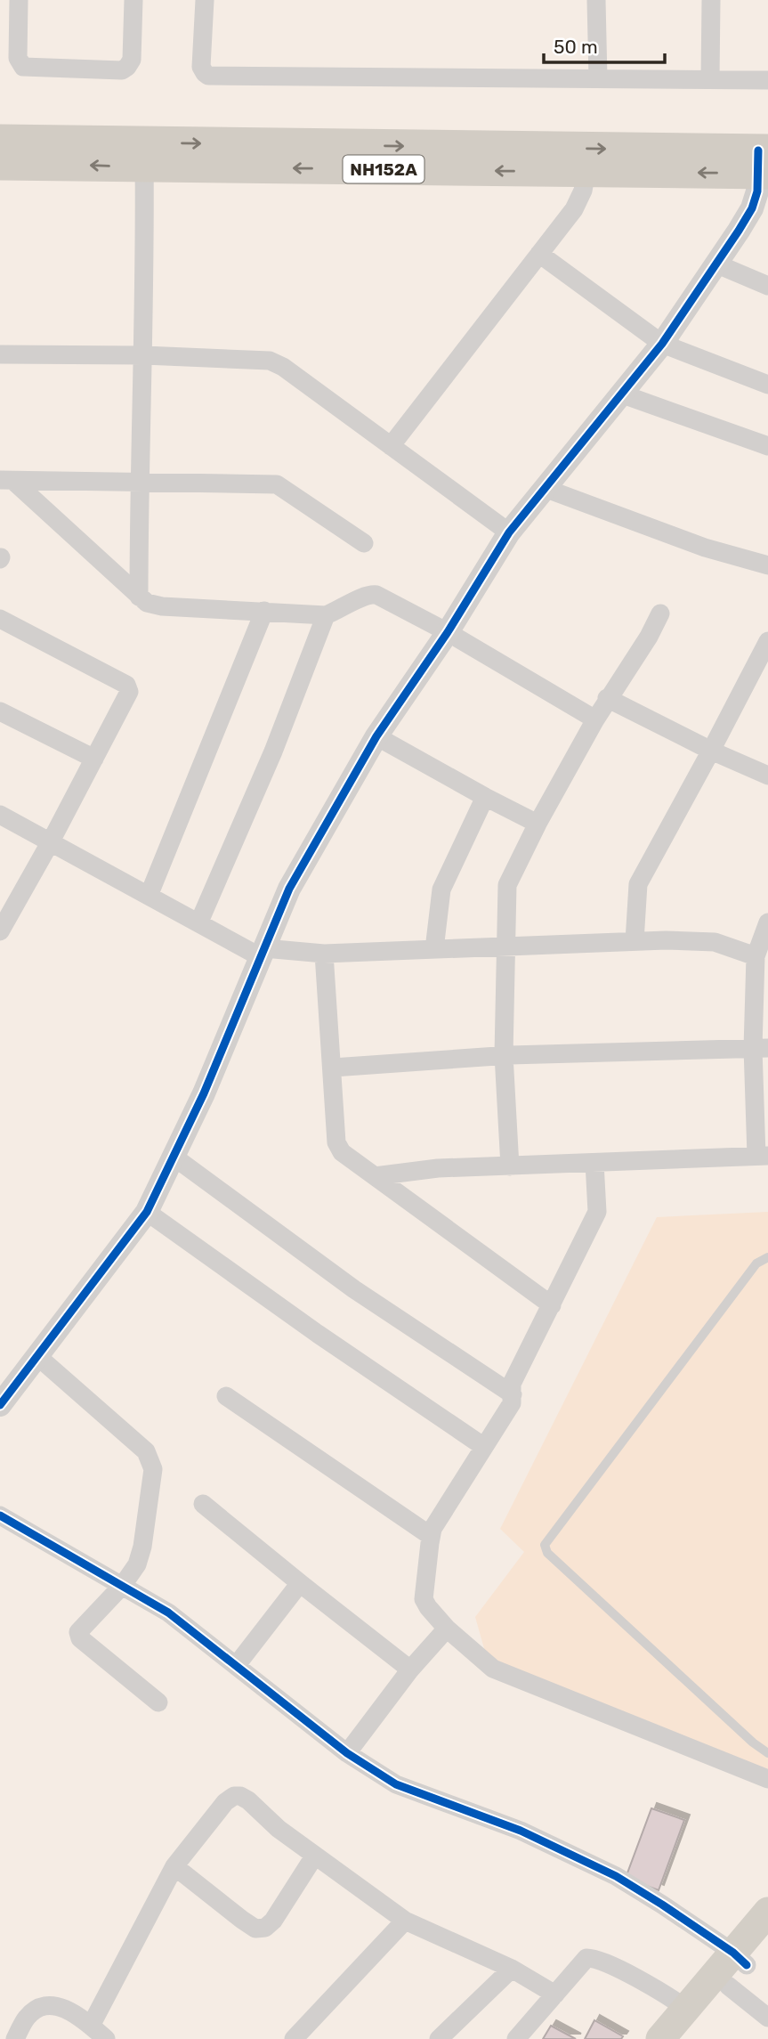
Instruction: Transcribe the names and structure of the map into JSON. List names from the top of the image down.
{
  "streets": {
    "highway": ["NH152A"]
  },
  "scale_bar": "50 m"
}
